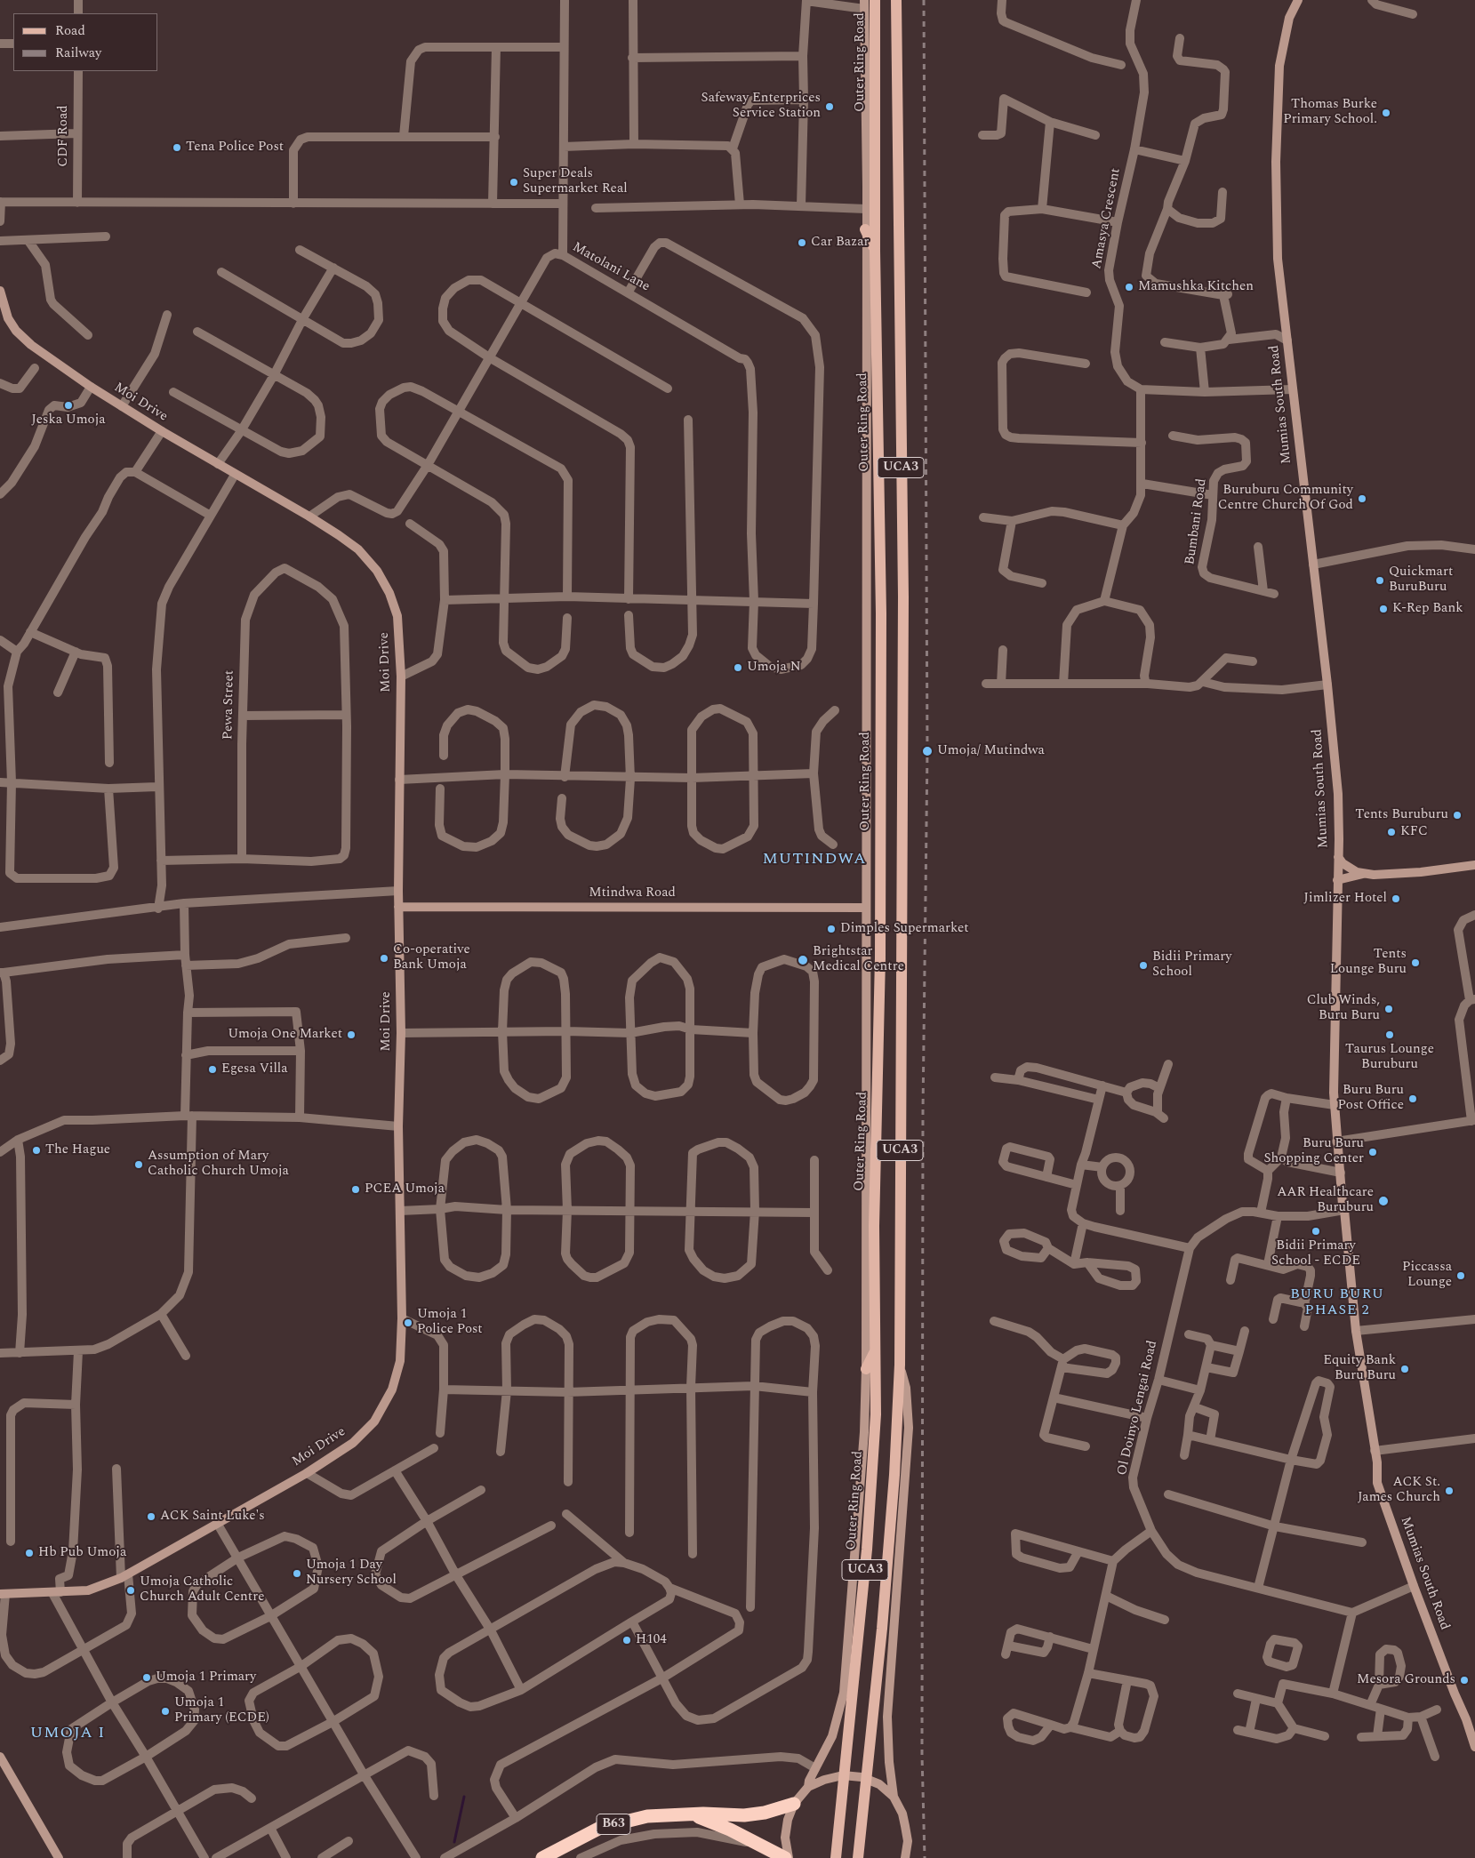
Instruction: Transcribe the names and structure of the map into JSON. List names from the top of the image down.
{
  "streets": {
    "highway": ["B63"],
    "main road": [
      "Outer Ring Road",
      "Moi Drive",
      "Mumias South Road",
      "UCA3",
      "Mtindwa Road"
    ],
    "street": [
      "CDF Road",
      "Amasya Crescent",
      "Matolani Lane",
      "Bumbani Road",
      "Pewa Street",
      "Ol Doinyo Lengai Road"
    ]
  },
  "crossings": [
    ["Outer Ring Road", "UCA3"],
    ["Matolani Lane", "Moi Drive"],
    ["Moi Drive", "Mtindwa Road"],
    ["UCA3", "Mtindwa Road"]
  ],
  "districts": ["MUTINDWA", "BURU BURU PHASE 2", "UMOJA I"],
  "places": [
    "Safeway Enterprices Service Station",
    "Thomas Burke Primary School.",
    "Tena Police Post",
    "Super Deals Supermarket Real",
    "Car Bazar",
    "Mamushka Kitchen",
    "Jeska Umoja",
    "Buruburu Community Centre Church Of God",
    "Quickmart BuruBuru",
    "K-Rep Bank",
    "Umoja N",
    "Umoja/ Mutindwa",
    "Tents Buruburu",
    "KFC",
    "Jimlizer Hotel",
    "Dimples Supermarket",
    "Co-operative Bank Umoja",
    "Brightstar Medical Centre",
    "Tents Lounge Buru",
    "Bidii Primary School",
    "Club Winds, Buru Buru",
    "Umoja One Market",
    "Taurus Lounge Buruburu",
    "Egesa Villa",
    "Buru Buru Post Office",
    "The Hague",
    "Buru Buru Shopping Center",
    "Assumption of Mary Catholic Church Umoja",
    "PCEA Umoja",
    "AAR Healthcare Buruburu",
    "Bidii Primary School - ECDE",
    "Piccassa Lounge",
    "Umoja 1 Police Post",
    "Equity Bank Buru Buru",
    "ACK St. James Church",
    "ACK Saint Luke's",
    "Hb Pub Umoja",
    "Umoja 1 Day Nursery School",
    "Umoja Catholic Church Adult Centre",
    "H104",
    "Umoja 1 Primary",
    "Mesora Grounds",
    "Umoja 1 Primary (ECDE)"
  ],
  "legend": ["Road", "Railway"]
}
